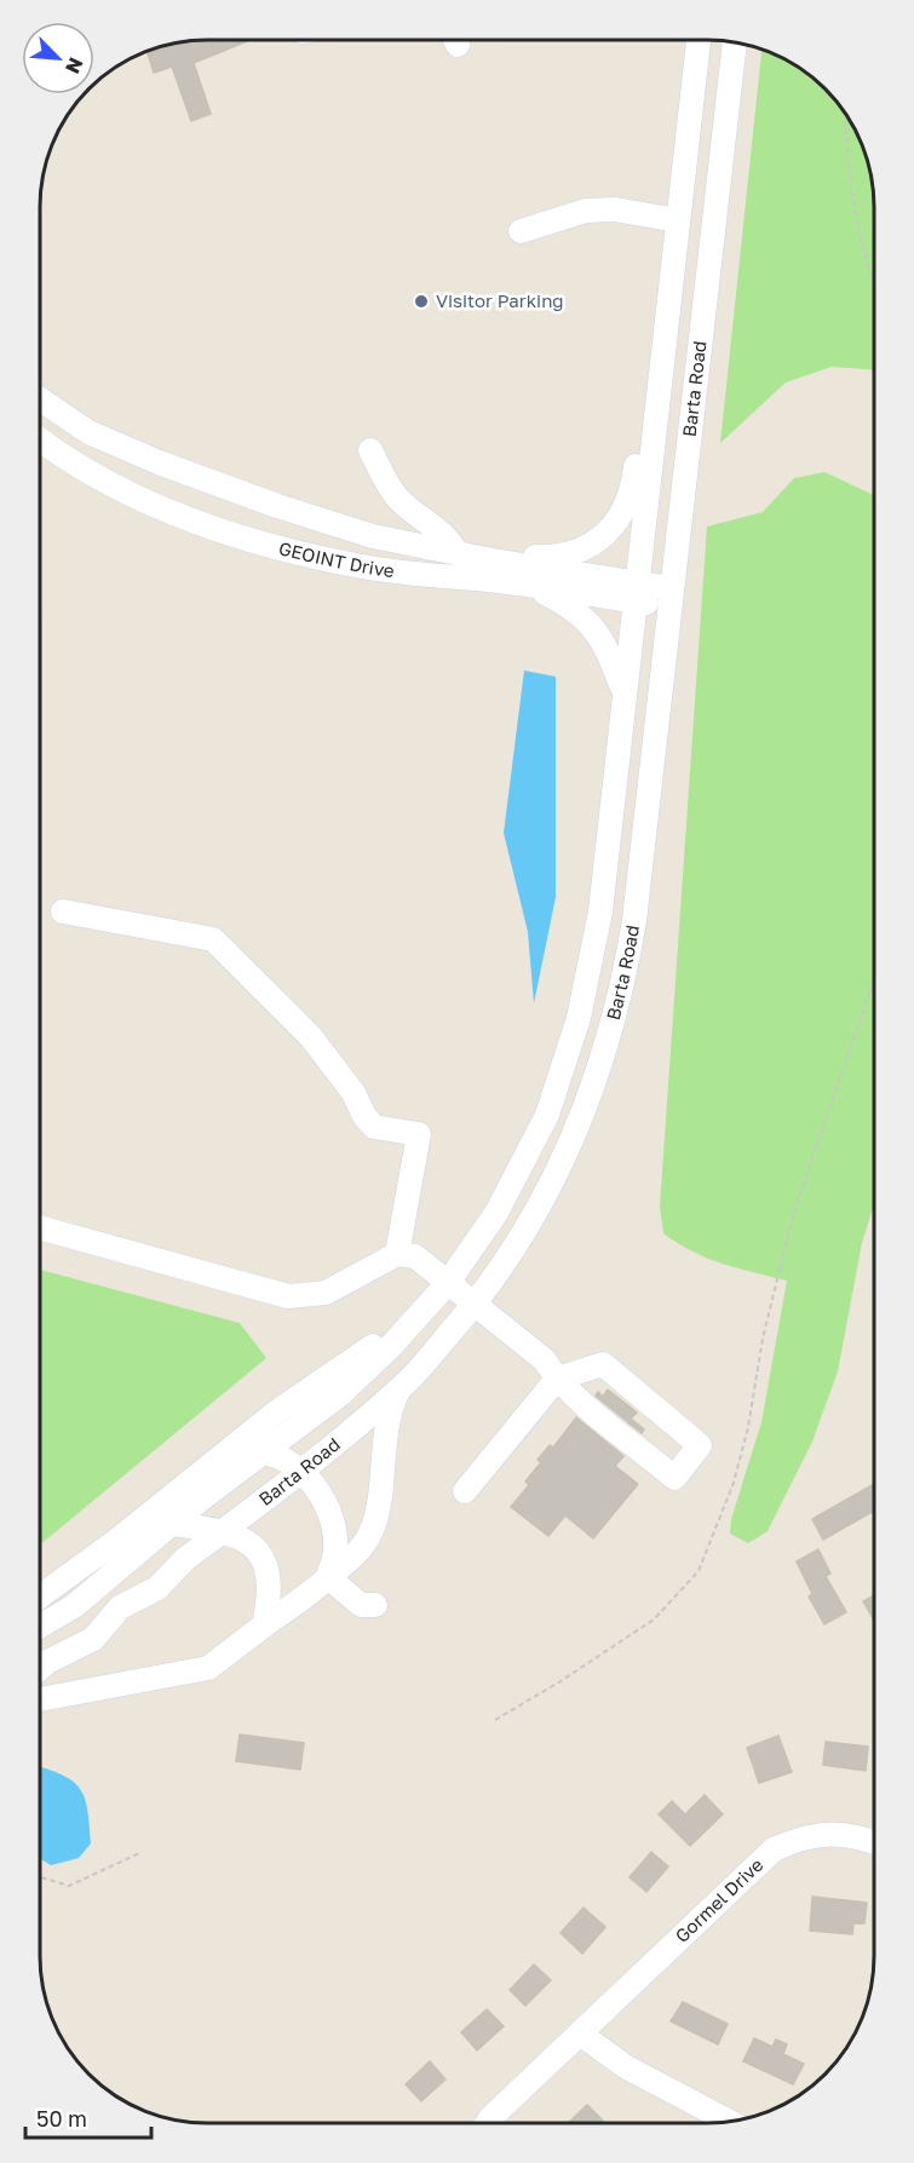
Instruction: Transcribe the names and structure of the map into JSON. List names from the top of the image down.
{
  "streets": {
    "street": ["Barta Road", "GEOINT Drive", "Gormel Drive"]
  },
  "crossings": [
    ["Barta Road", "GEOINT Drive"]
  ],
  "places": ["Visitor Parking"],
  "scale_bar": "50 m",
  "north": "bottom right"
}
